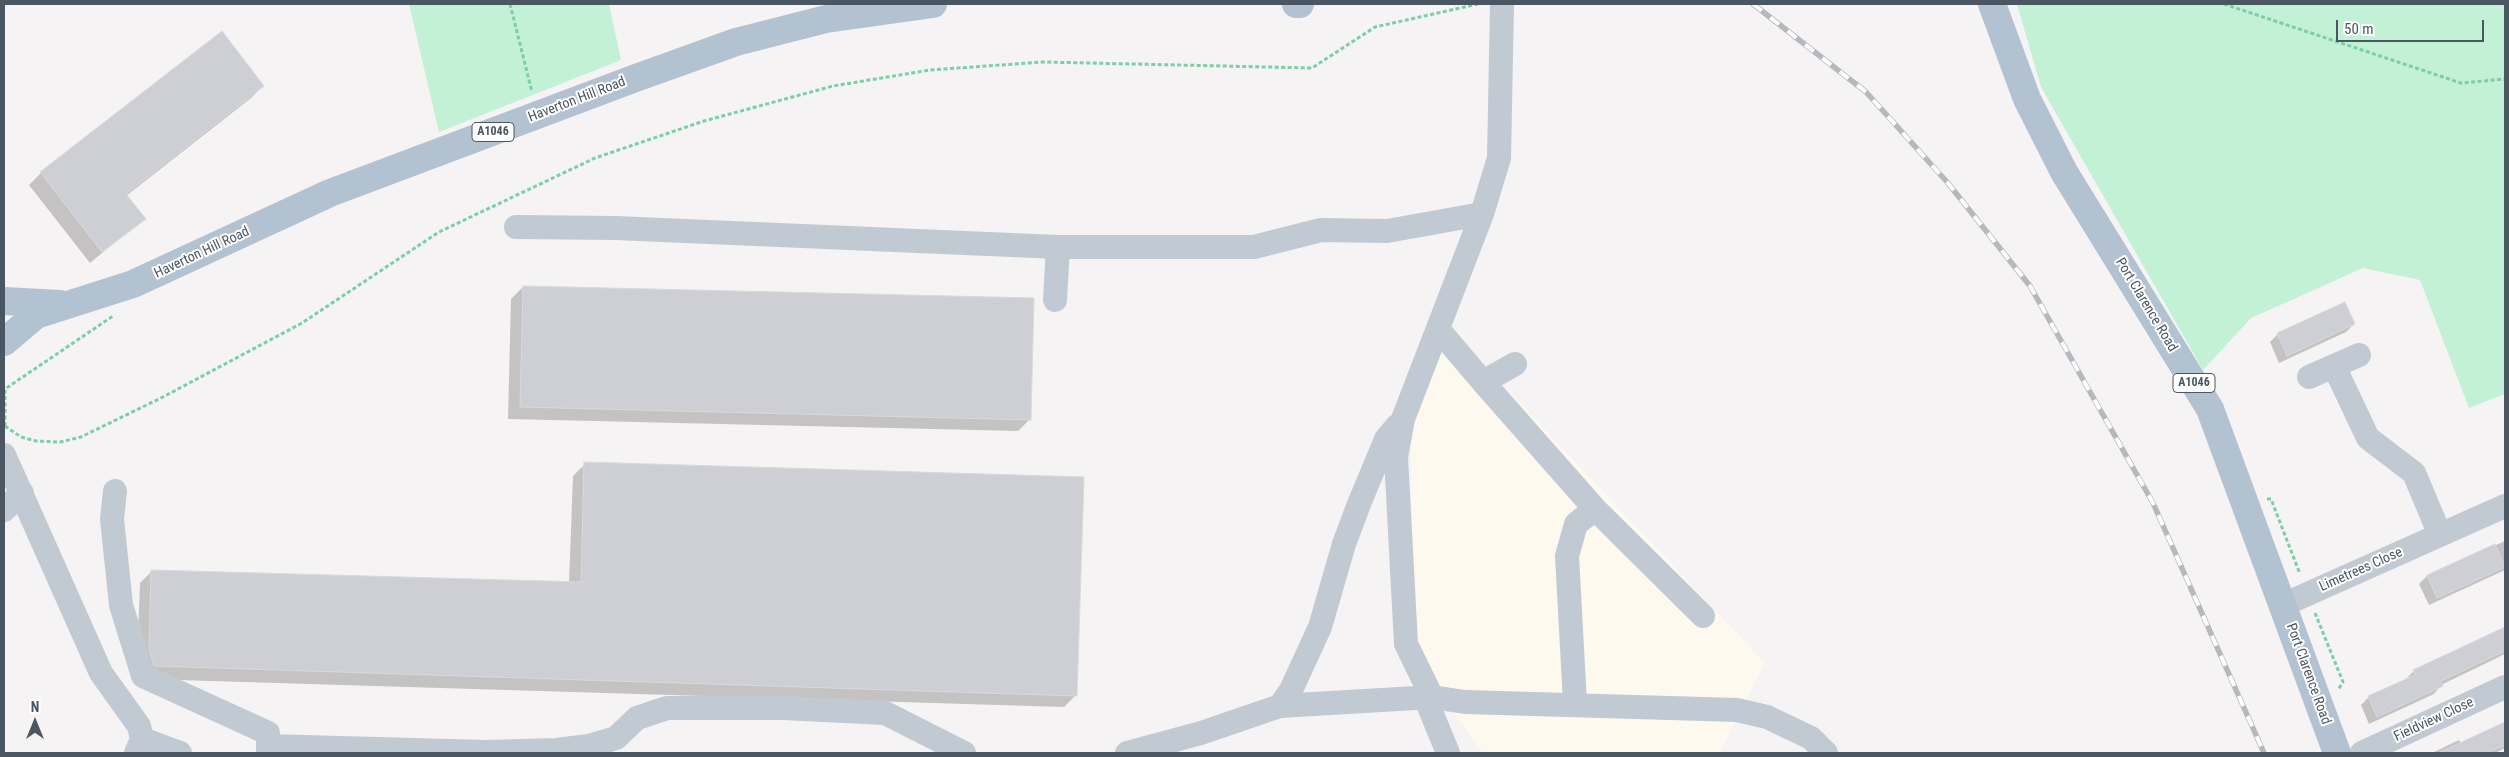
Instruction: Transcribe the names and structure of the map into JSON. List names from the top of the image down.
{
  "streets": {
    "main road": ["Haverton Hill Road", "A1046", "Port Clarence Road"],
    "street": ["Limetrees Close", "Fieldview Close"]
  },
  "crossings": [
    ["Port Clarence Road", "Limetrees Close"]
  ],
  "scale_bar": "50 m",
  "north": "top"
}
